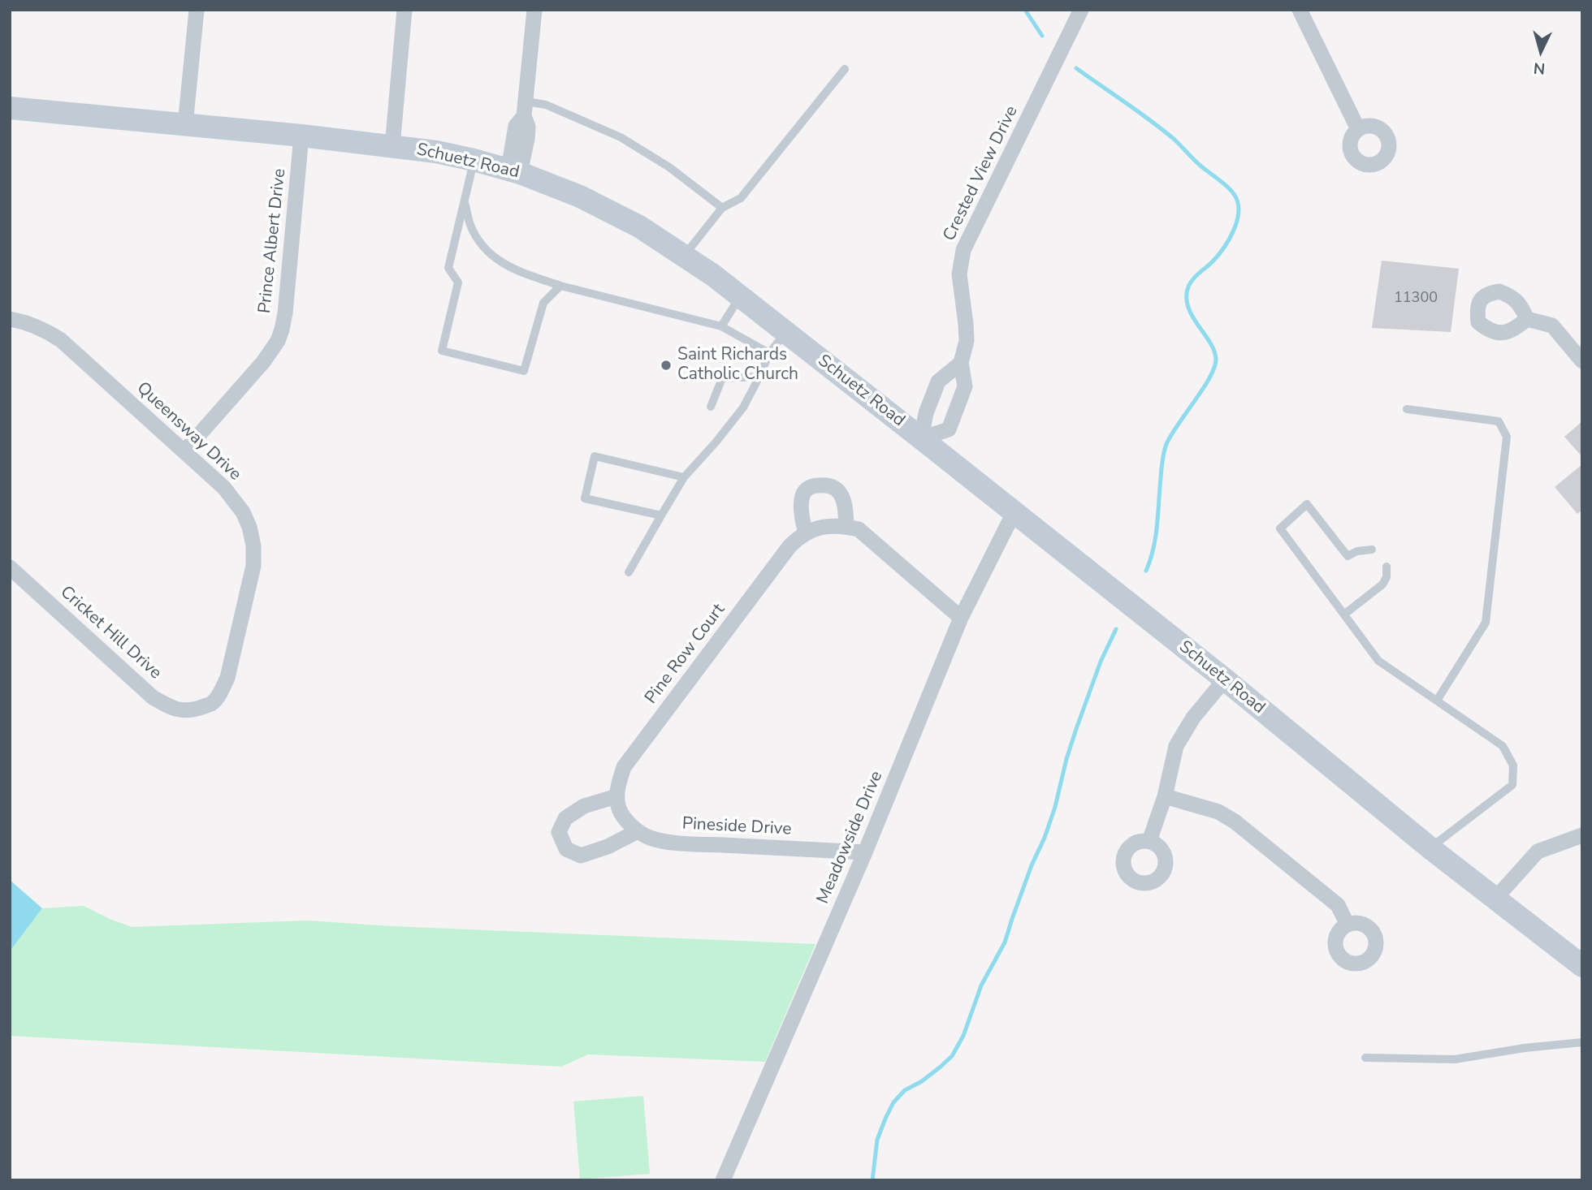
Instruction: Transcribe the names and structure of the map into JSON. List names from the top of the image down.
{
  "streets": {
    "main road": ["Schuetz Road"],
    "street": [
      "Crested View Drive",
      "Prince Albert Drive",
      "Queensway Drive",
      "Cricket Hill Drive",
      "Pine Row Court",
      "Pineside Drive",
      "Meadowside Drive"
    ]
  },
  "crossings": [
    ["Schuetz Road", "Crested View Drive"],
    ["Schuetz Road", "Prince Albert Drive"],
    ["Schuetz Road", "Meadowside Drive"],
    ["Prince Albert Drive", "Queensway Drive"],
    ["Queensway Drive", "Cricket Hill Drive"],
    ["Pine Row Court", "Pineside Drive"],
    ["Pineside Drive", "Meadowside Drive"]
  ],
  "places": ["Saint Richards Catholic Church"],
  "house_numbers": ["11300"],
  "north": "bottom"
}
